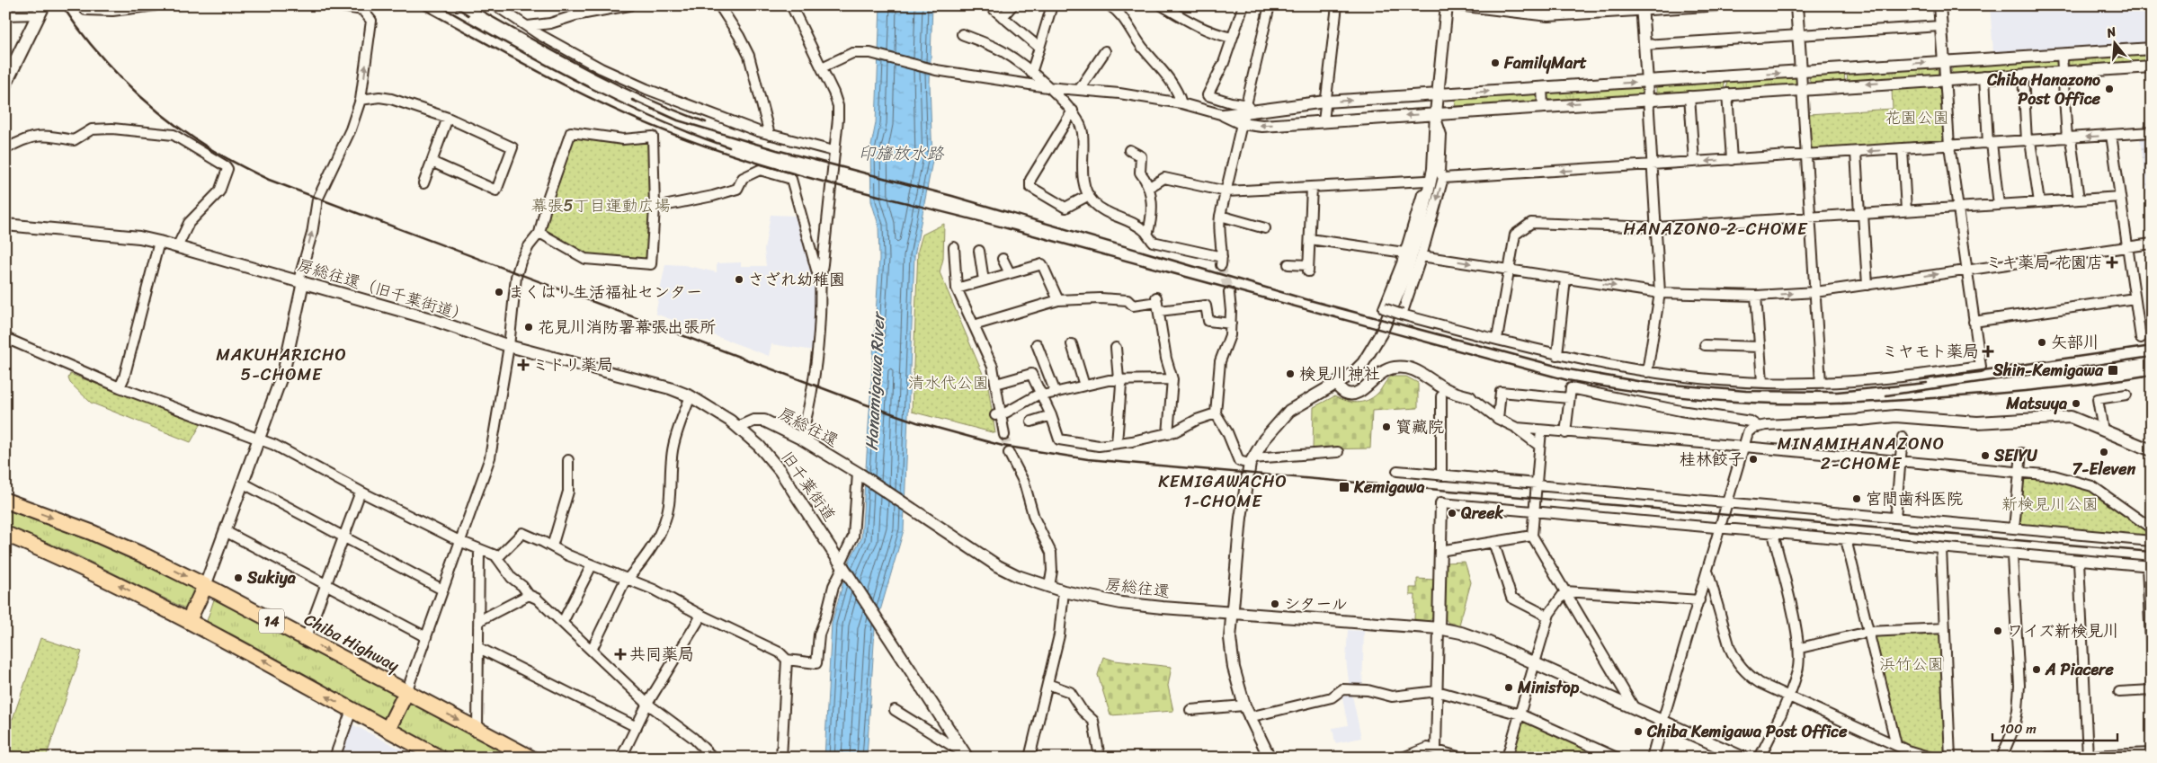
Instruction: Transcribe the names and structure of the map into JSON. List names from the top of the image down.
{
  "streets": {
    "highway": ["14", "Chiba Highway"],
    "street": ["房総往還（旧千葉街道）", "房総往還", "旧千葉街道"]
  },
  "crossings": [
    ["房総往還（旧千葉街道）", "房総往還"],
    ["房総往還（旧千葉街道）", "旧千葉街道"],
    ["房総往還", "旧千葉街道"]
  ],
  "districts": [
    "HANAZONO 2-CHOME",
    "MAKUHARICHO 5-CHOME",
    "MINAMIHANAZONO 2-CHOME",
    "KEMIGAWACHO 1-CHOME"
  ],
  "water": ["印旛放水路", "Hanamigawa River"],
  "parks": [
    "花園公園",
    "幕張5丁目運動広場",
    "清水代公園",
    "新検見川公園",
    "浜竹公園"
  ],
  "places": {
    "other": [
      "FamilyMart",
      "Chiba Hanazono Post Office",
      "さざれ幼稚園",
      "まくはり生活福祉センター",
      "花見川消防署幕張出張所",
      "矢部川",
      "検見川神社",
      "Matsuya",
      "寳藏院",
      "7-Eleven",
      "SEIYU",
      "桂林餃子",
      "宮間歯科医院",
      "Qreek",
      "Sukiya",
      "シタール",
      "ワイズ新検見川",
      "A Piacere",
      "Ministop",
      "Chiba Kemigawa Post Office"
    ],
    "health": [
      "ミキ薬局 花園店",
      "ミヤモト薬局",
      "ミドリ薬局",
      "共同薬局"
    ],
    "transit": ["Shin-Kemigawa", "Kemigawa"]
  },
  "scale_bar": "100 m",
  "north": "top"
}
